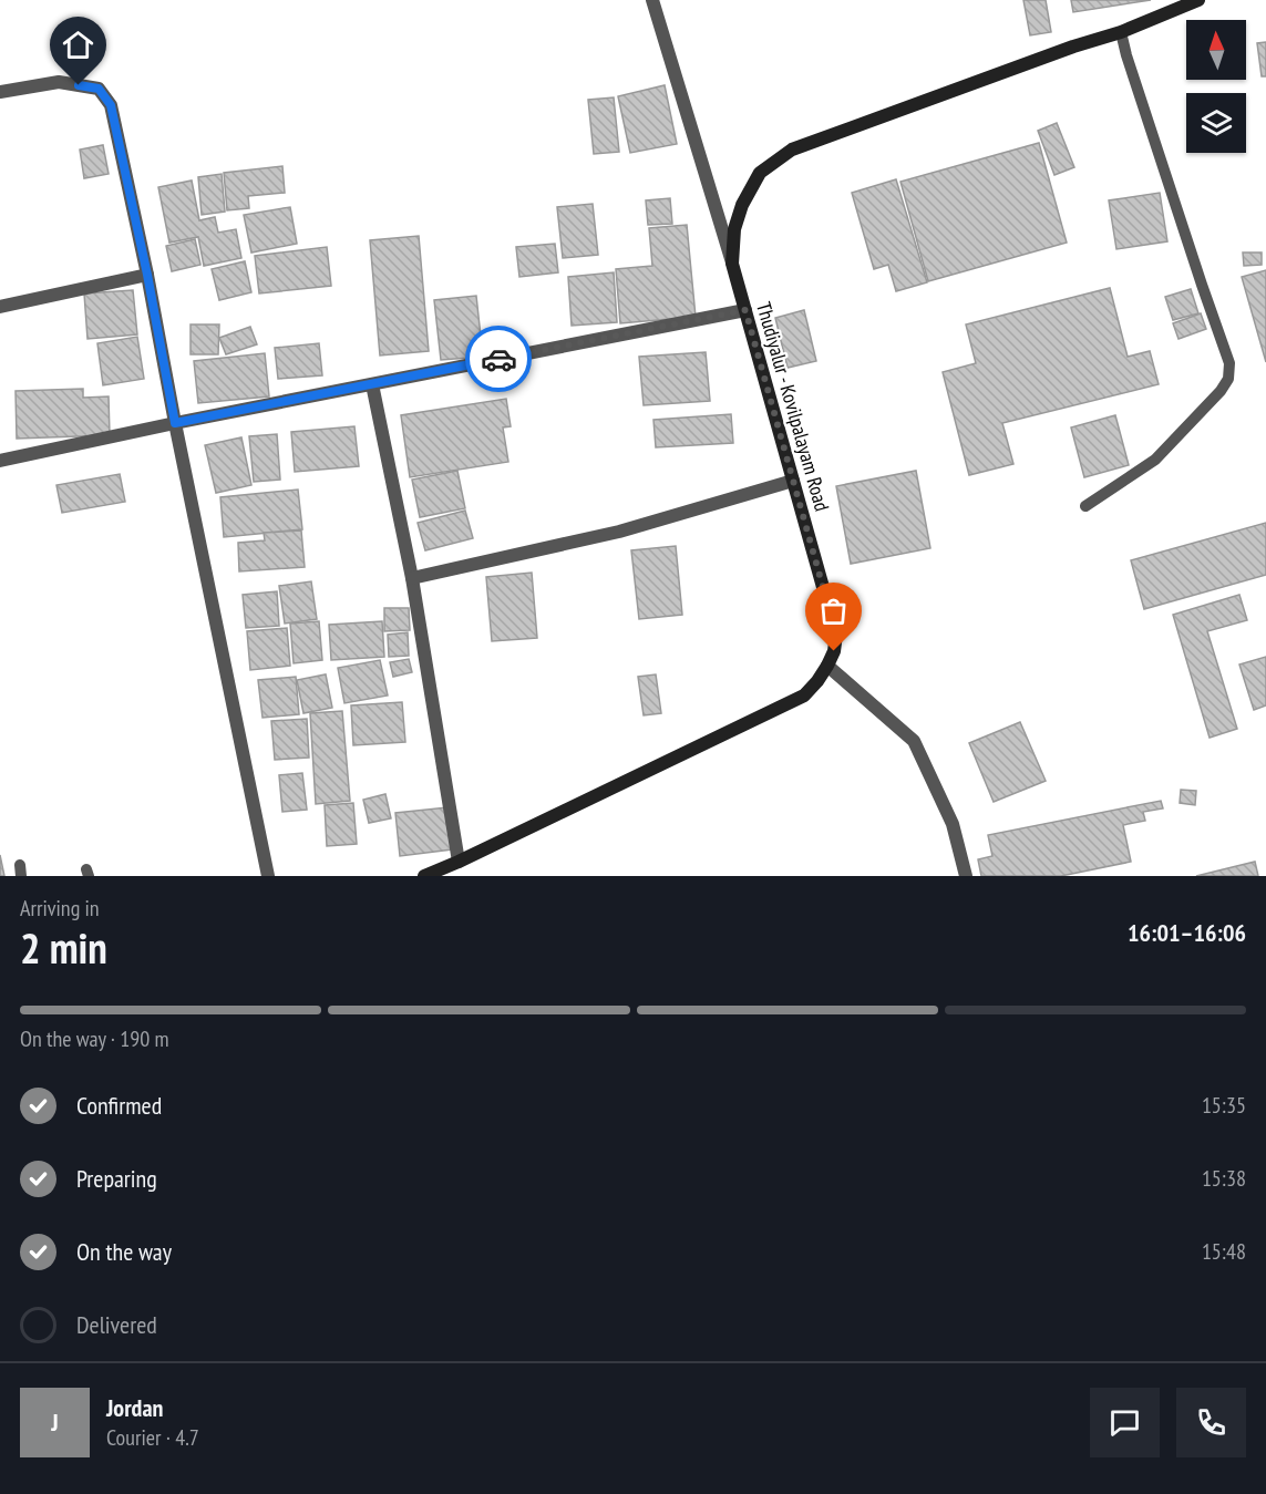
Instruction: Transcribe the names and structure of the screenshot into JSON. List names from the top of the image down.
{
  "streets": {
    "main road": ["Thudiyalur - Kovilpalayam Road"]
  },
  "north": "top",
  "page": {
    "heading": ["2 min", "Arriving in", "16:01–16:06"],
    "panel": ["Jordan", "Courier · 4.7"],
    "bar": "On the way · 190 m",
    "list": [
      ["Confirmed", "15:35"],
      ["Preparing", "15:38"],
      ["On the way", "15:48"],
      "Delivered"
    ],
    "round": "J"
  }
}
